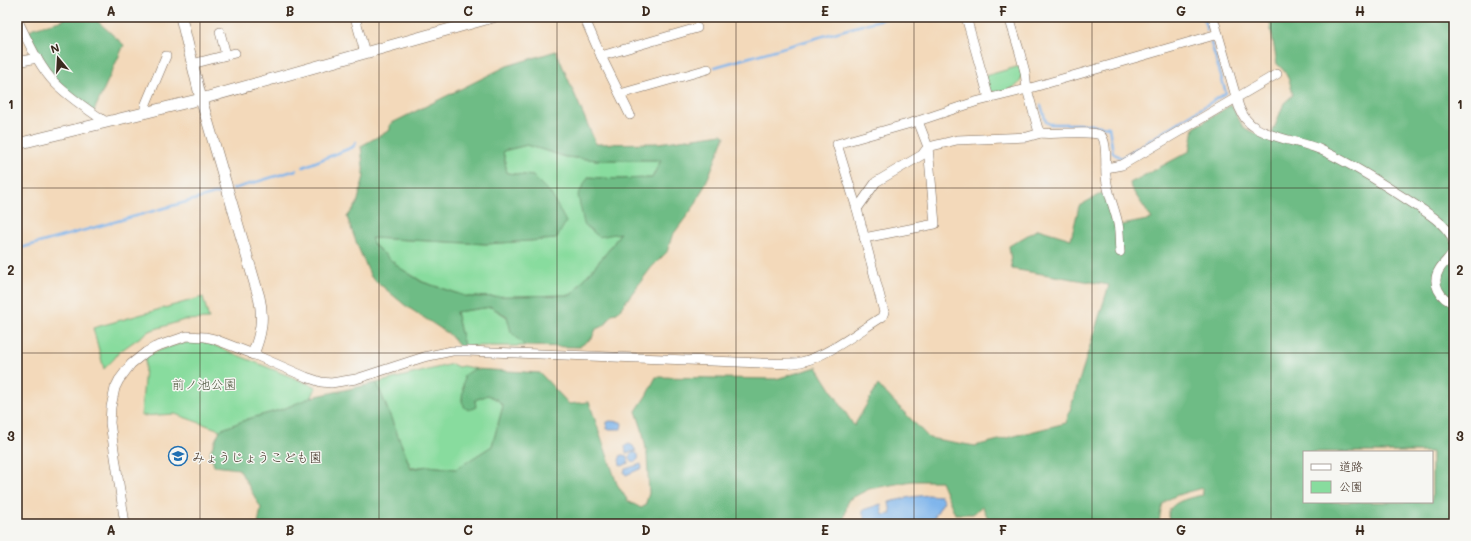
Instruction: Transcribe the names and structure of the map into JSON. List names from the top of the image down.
{
  "parks": ["前ノ池公園"],
  "places": {
    "school or university": ["みょうじょうこども園"]
  },
  "legend": ["道路", "公園"],
  "north": "top",
  "grid": {
    "columns": [
      "A",
      "B",
      "C",
      "D",
      "E",
      "F",
      "G",
      "H"
    ],
    "rows": ["1", "2", "3"]
  }
}
